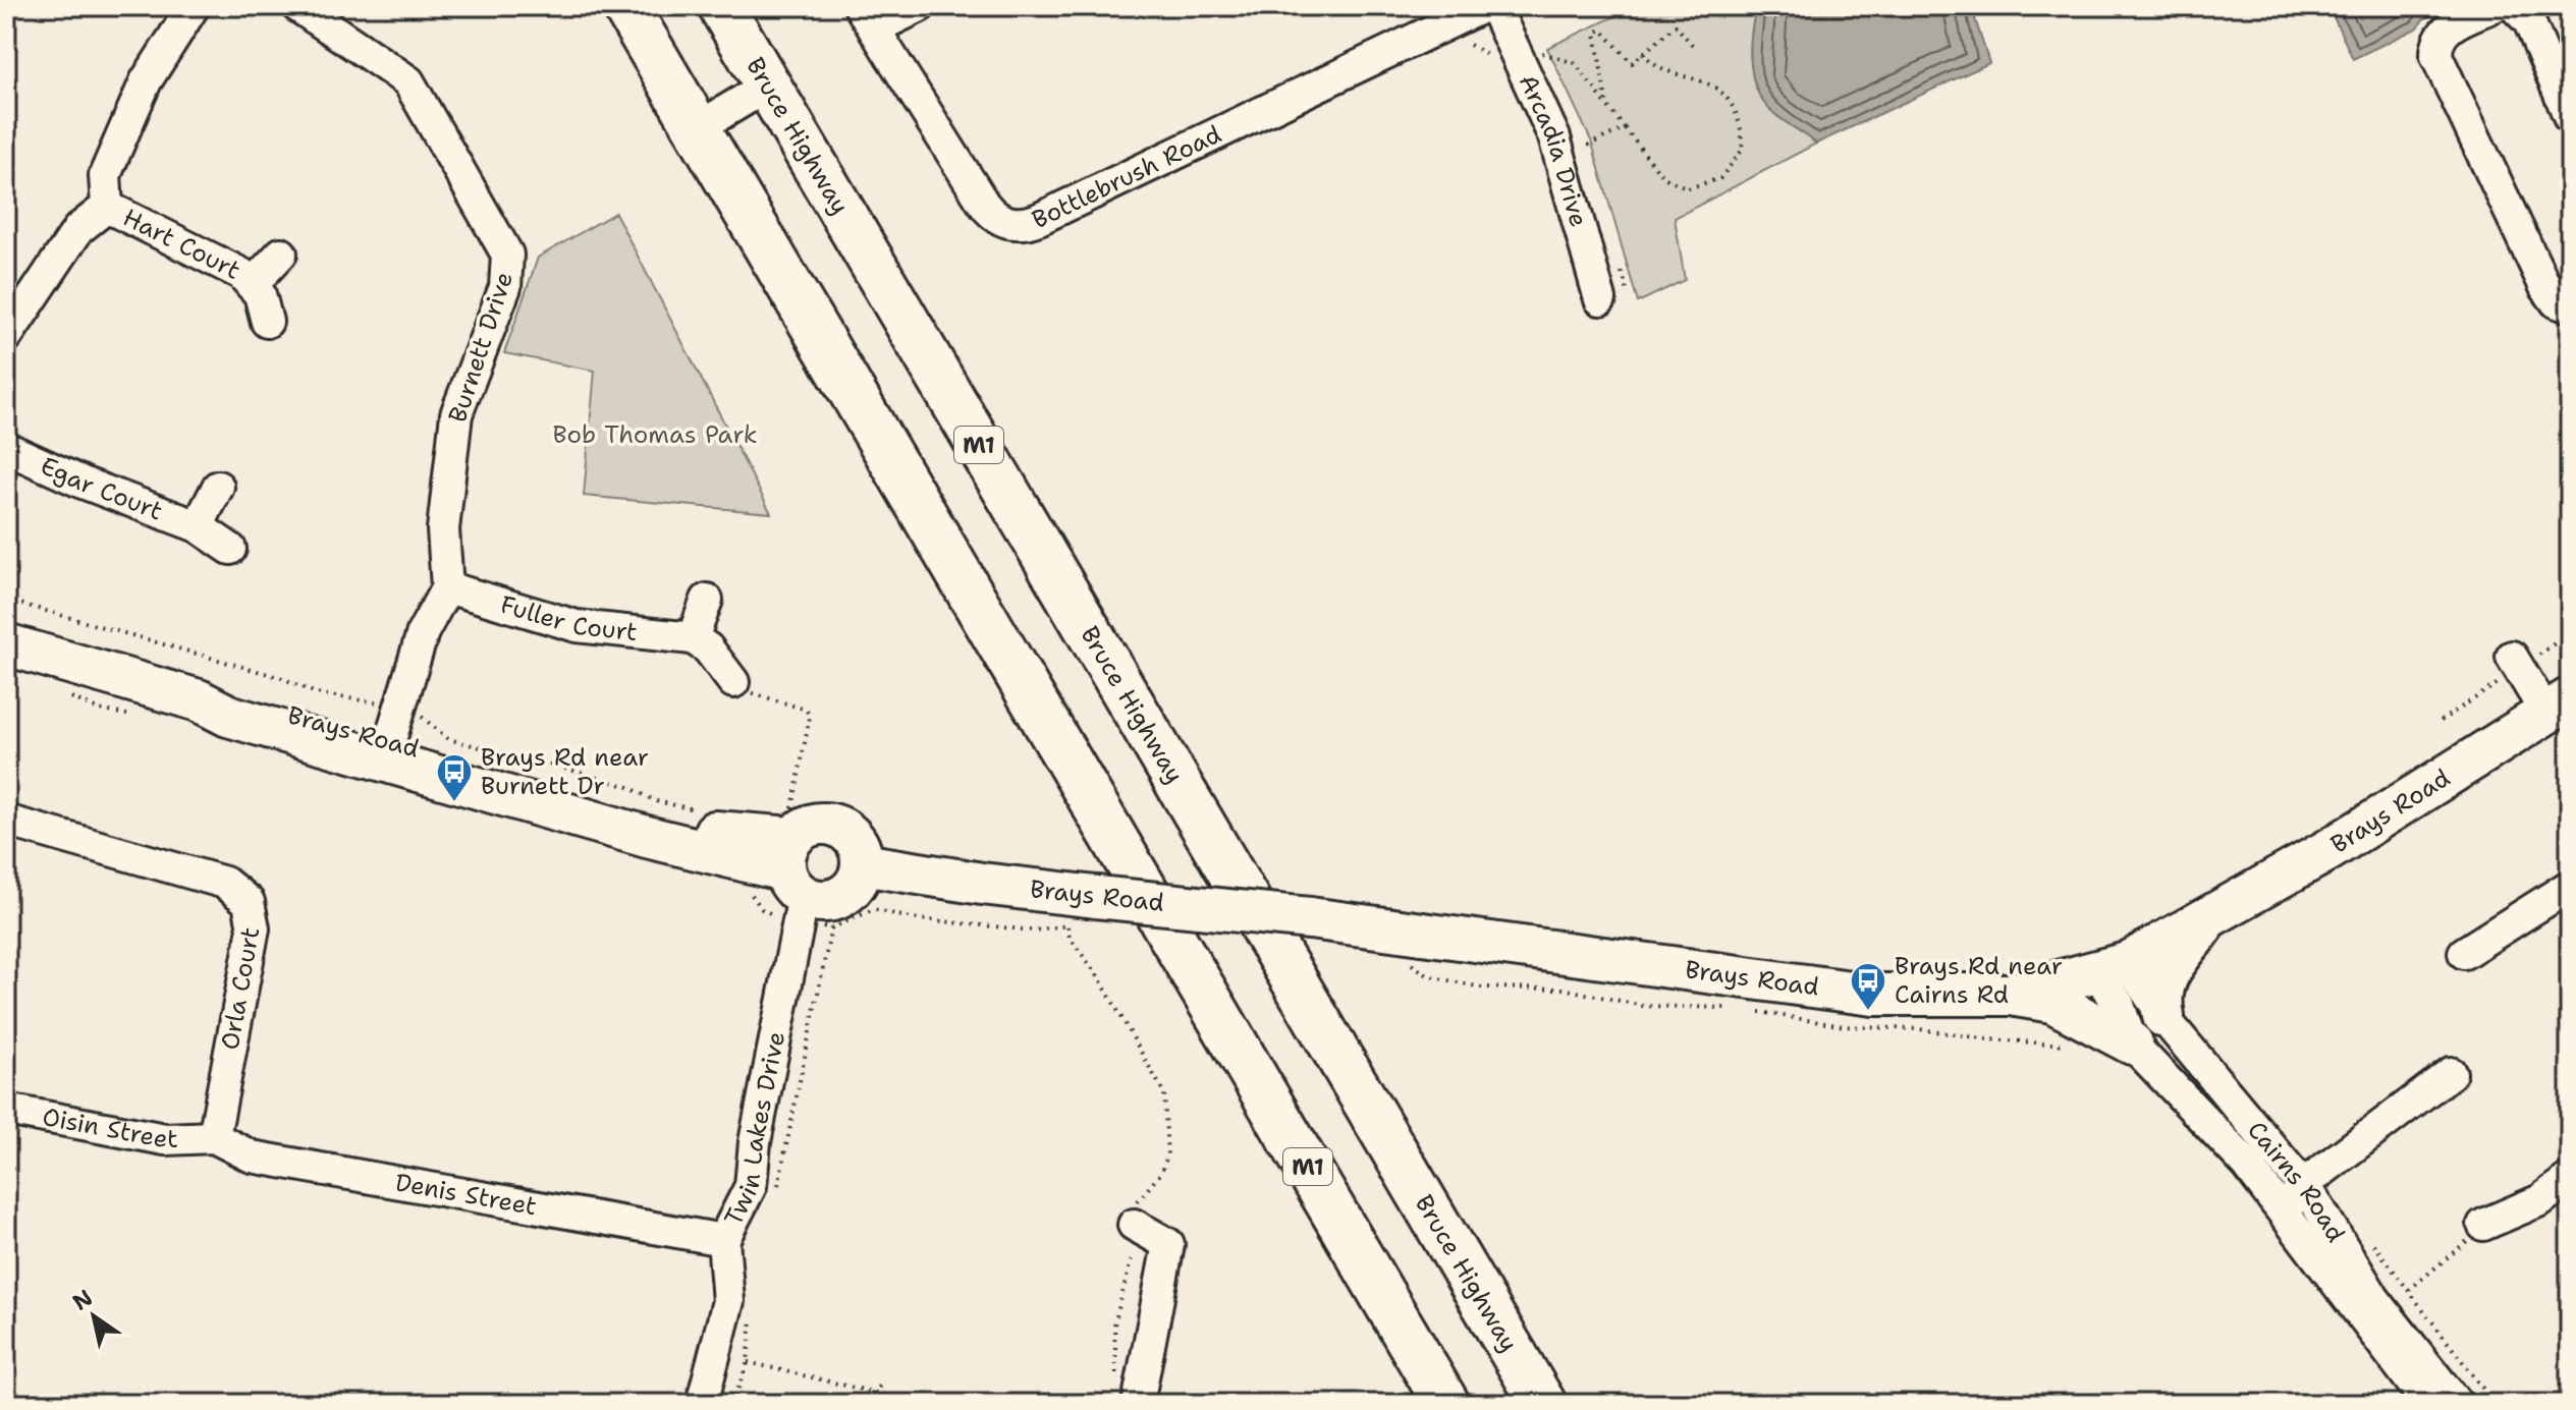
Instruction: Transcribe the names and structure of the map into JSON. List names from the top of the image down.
{
  "streets": {
    "highway": ["Bruce Highway", "M1"],
    "main road": ["Brays Road"],
    "street": [
      "Arcadia Drive",
      "Bottlebrush Road",
      "Hart Court",
      "Burnett Drive",
      "Egar Court",
      "Fuller Court",
      "Orla Court",
      "Oisin Street",
      "Twin Lakes Drive",
      "Cairns Road",
      "Denis Street"
    ]
  },
  "crossings": [
    ["Burnett Drive", "Fuller Court"],
    ["Brays Road", "Twin Lakes Drive"],
    ["Brays Road", "Cairns Road"],
    ["Orla Court", "Oisin Street"],
    ["Orla Court", "Denis Street"],
    ["Oisin Street", "Denis Street"],
    ["Twin Lakes Drive", "Denis Street"]
  ],
  "parks": ["Bob Thomas Park"],
  "places": {
    "bus stop": ["Brays Rd near Burnett Dr", "Brays Rd near Cairns Rd"]
  },
  "north": "top left"
}
